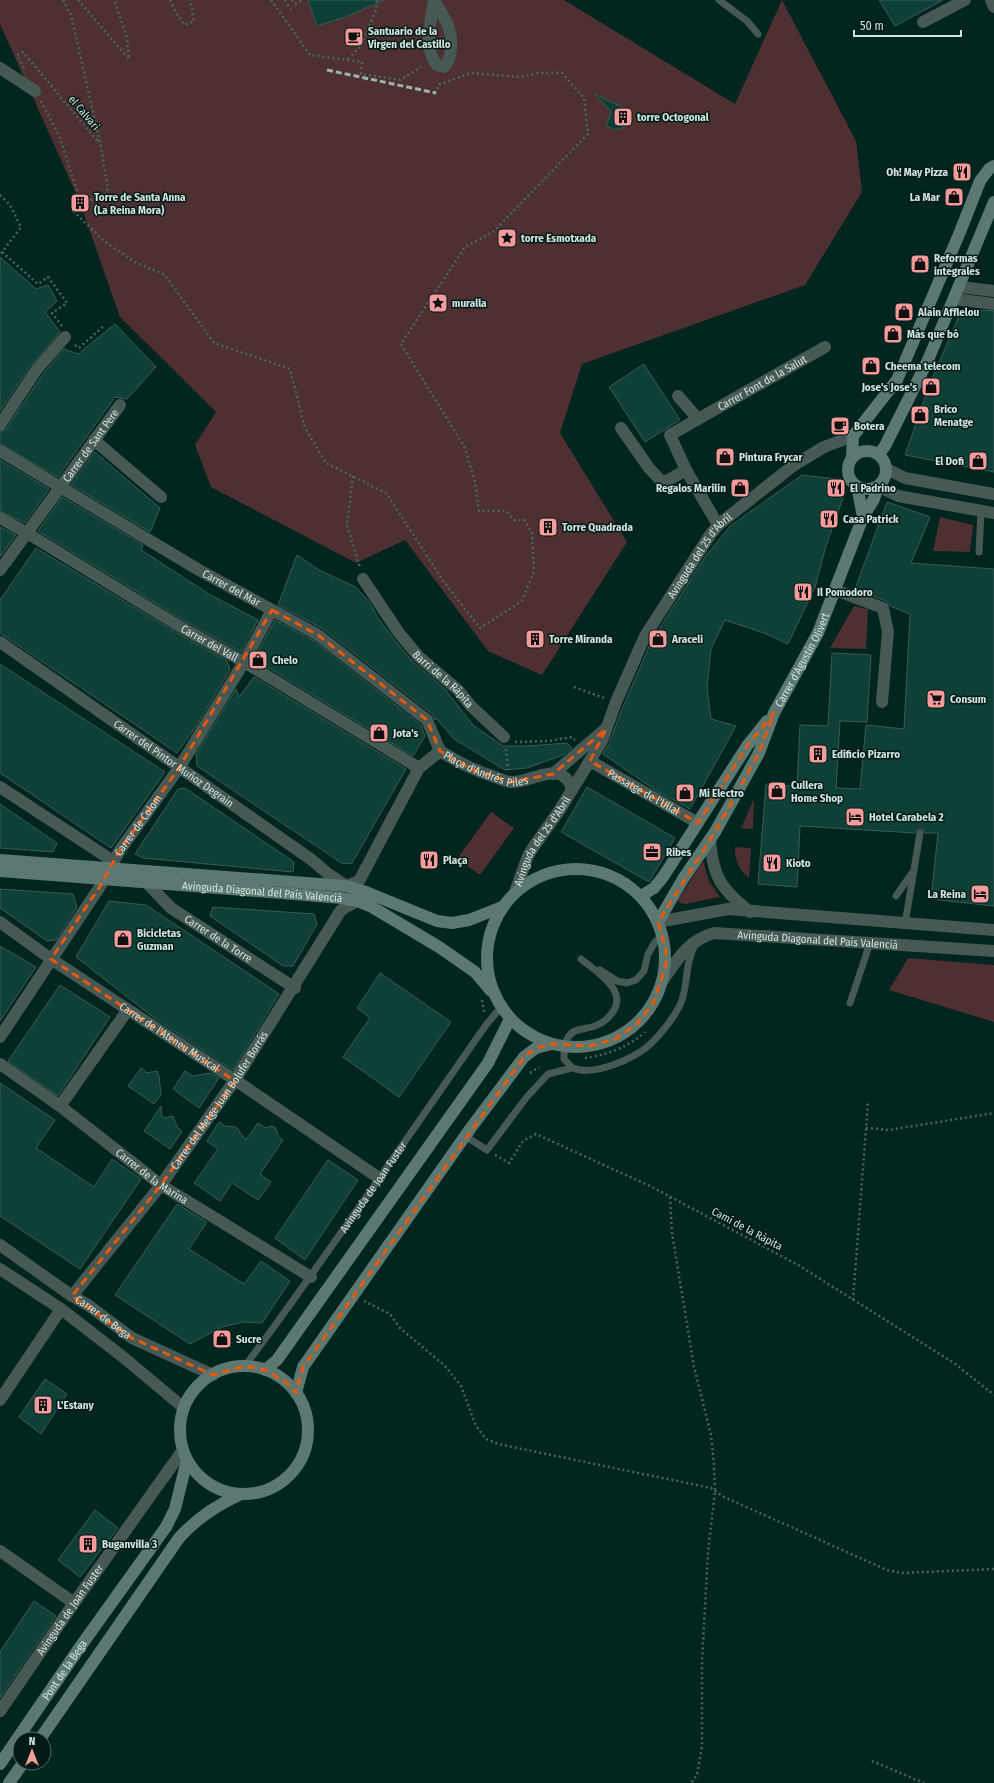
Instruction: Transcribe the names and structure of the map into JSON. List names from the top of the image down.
{
  "streets": {
    "street": [
      "Carrer Font de la Salut",
      "Carrer de Sant Pere",
      "Avinguda del 25 d'Abril",
      "Carrer del Mar",
      "Carrer del Vall",
      "Carrer d'Agustin Olivert",
      "Barri de la Ràpita",
      "Carrer del Pintor Muñoz Degrain",
      "Plaça d'Andrés Piles",
      "Passatge de l'Ullal",
      "Carrer de Colom",
      "Avinguda Diagonal del País Valencià",
      "Carrer de la Torre",
      "Carrer de l'Ateneu Musical",
      "Carrer del Metge Juan Bolufer Borrás",
      "Carrer de la Marina",
      "Avinguda de Joan Fuster",
      "Carrer de Bega",
      "Pont de la Bega"
    ],
    "path": ["el Calvari", "Camí de la Ràpita"]
  },
  "crossings": [
    ["Carrer Font de la Salut", "Avinguda del 25 d'Abril"],
    ["Carrer de Sant Pere", "Carrer del Mar"],
    ["Carrer de Sant Pere", "Carrer del Vall"],
    ["Avinguda del 25 d'Abril", "Plaça d'Andrés Piles"],
    ["Avinguda del 25 d'Abril", "Passatge de l'Ullal"],
    ["Carrer del Mar", "Plaça d'Andrés Piles"],
    ["Carrer del Mar", "Carrer de Colom"],
    ["Carrer del Vall", "Plaça d'Andrés Piles"],
    ["Carrer del Vall", "Carrer de Colom"],
    ["Carrer del Pintor Muñoz Degrain", "Plaça d'Andrés Piles"],
    ["Carrer del Pintor Muñoz Degrain", "Carrer de Colom"],
    ["Carrer del Pintor Muñoz Degrain", "Avinguda Diagonal del País Valencià"],
    ["Plaça d'Andrés Piles", "Avinguda Diagonal del País Valencià"],
    ["Carrer de Colom", "Avinguda Diagonal del País Valencià"],
    ["Carrer de Colom", "Carrer de l'Ateneu Musical"],
    ["Avinguda Diagonal del País Valencià", "Carrer de la Torre"],
    ["Avinguda Diagonal del País Valencià", "Carrer del Metge Juan Bolufer Borrás"],
    ["Carrer de la Torre", "Carrer del Metge Juan Bolufer Borrás"],
    ["Carrer de l'Ateneu Musical", "Carrer del Metge Juan Bolufer Borrás"],
    ["Carrer de l'Ateneu Musical", "Avinguda de Joan Fuster"],
    ["Carrer del Metge Juan Bolufer Borrás", "Carrer de la Marina"],
    ["Carrer del Metge Juan Bolufer Borrás", "Carrer de Bega"],
    ["Carrer de la Marina", "Avinguda de Joan Fuster"],
    ["Avinguda de Joan Fuster", "Carrer de Bega"],
    ["Avinguda de Joan Fuster", "Pont de la Bega"],
    ["Carrer de Bega", "Pont de la Bega"]
  ],
  "places": {
    "cafe": ["Santuario de la Virgen del Castillo", "Botera"],
    "building": [
      "torre Octogonal",
      "Torre de Santa Anna (La Reina Mora)",
      "Torre Quadrada",
      "Torre Miranda",
      "Edificio Pizarro",
      "L'Estany",
      "Buganvilla 3"
    ],
    "restaurant": [
      "Oh! May Pizza",
      "El Padrino",
      "Casa Patrick",
      "Il Pomodoro",
      "Plaça",
      "Kioto"
    ],
    "shop": [
      "La Mar",
      "Reformas integrales",
      "Alain Afflelou",
      "Más que bó",
      "Cheema telecom",
      "Jose's Jose's",
      "Brico Menatge",
      "Pintura Frycar",
      "El Dofi",
      "Regalos Marilin",
      "Araceli",
      "Chelo",
      "Jota's",
      "Cullera Home Shop",
      "Mi Electro",
      "Bicicletas Guzman",
      "Sucre"
    ],
    "place": ["torre Esmotxada", "muralla"],
    "supermarket": ["Consum"],
    "hotel": ["Hotel Carabela 2", "La Reina"],
    "office": ["Ribes"]
  },
  "scale_bar": "50 m",
  "north": "top"
}
